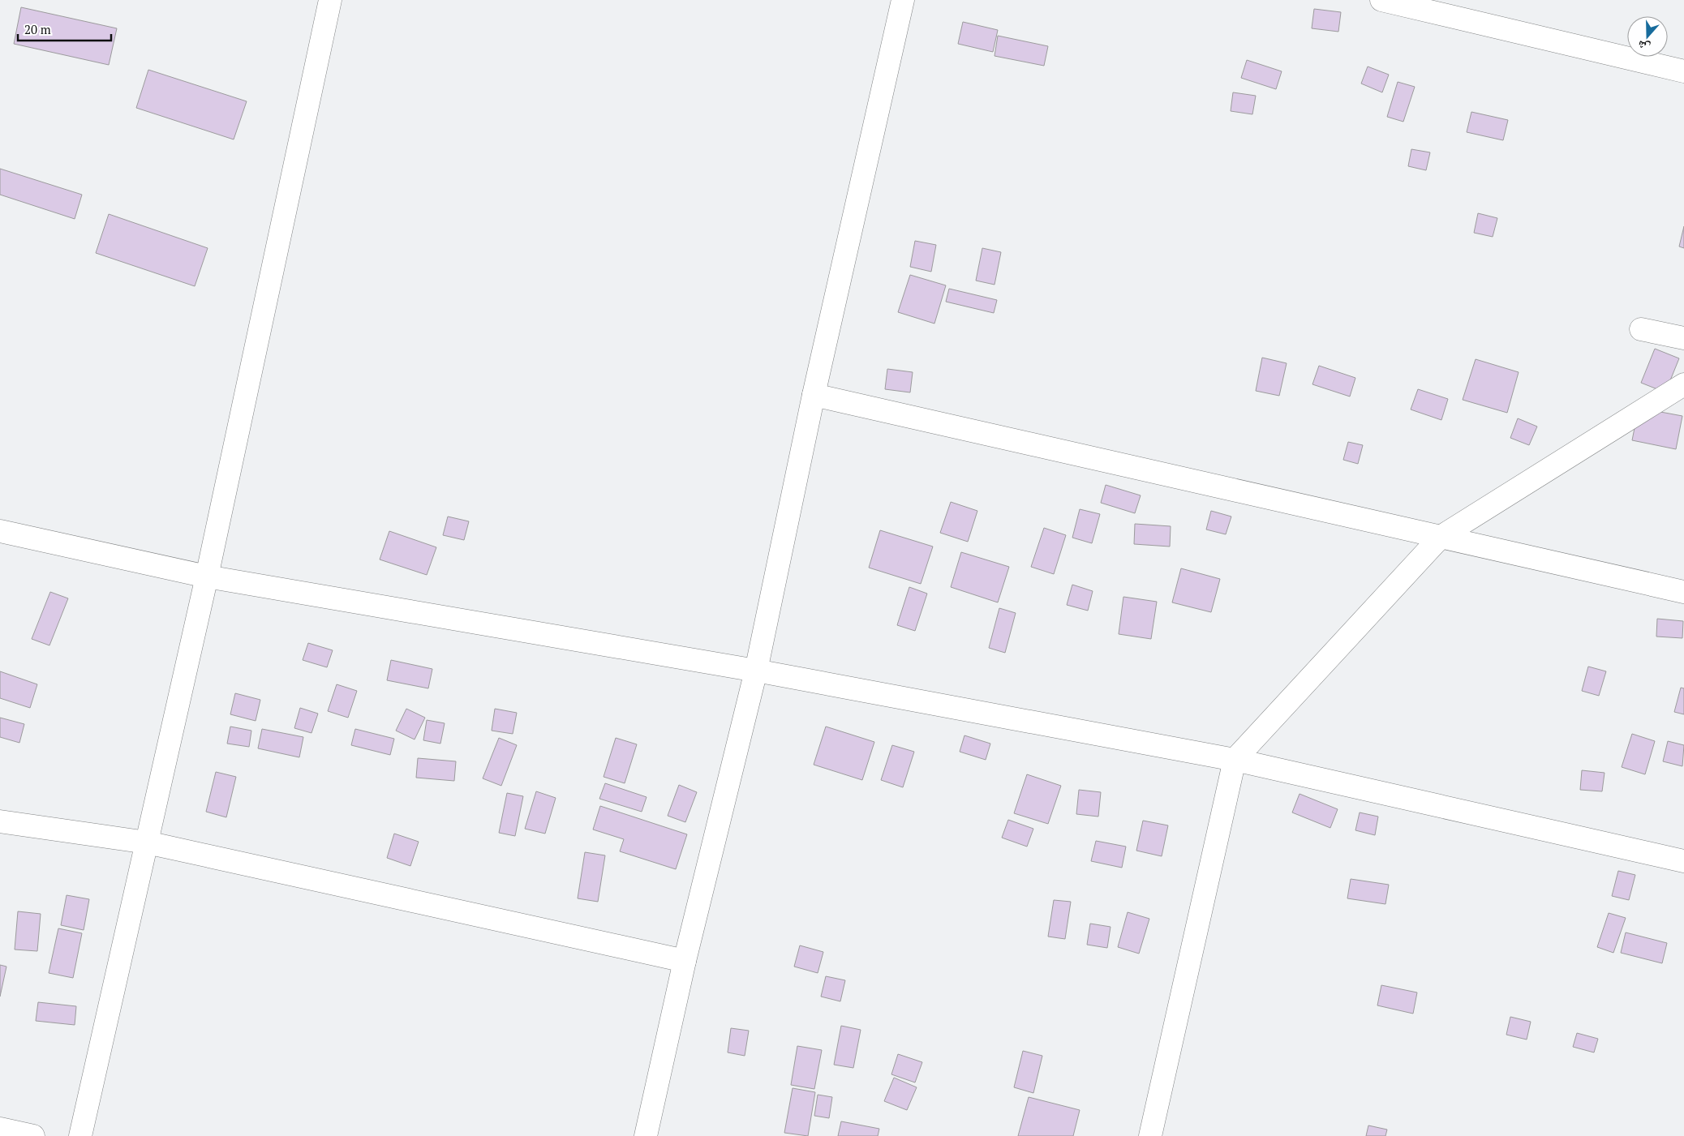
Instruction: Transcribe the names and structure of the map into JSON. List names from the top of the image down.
{
  "scale_bar": "20 m",
  "north": "bottom"
}
